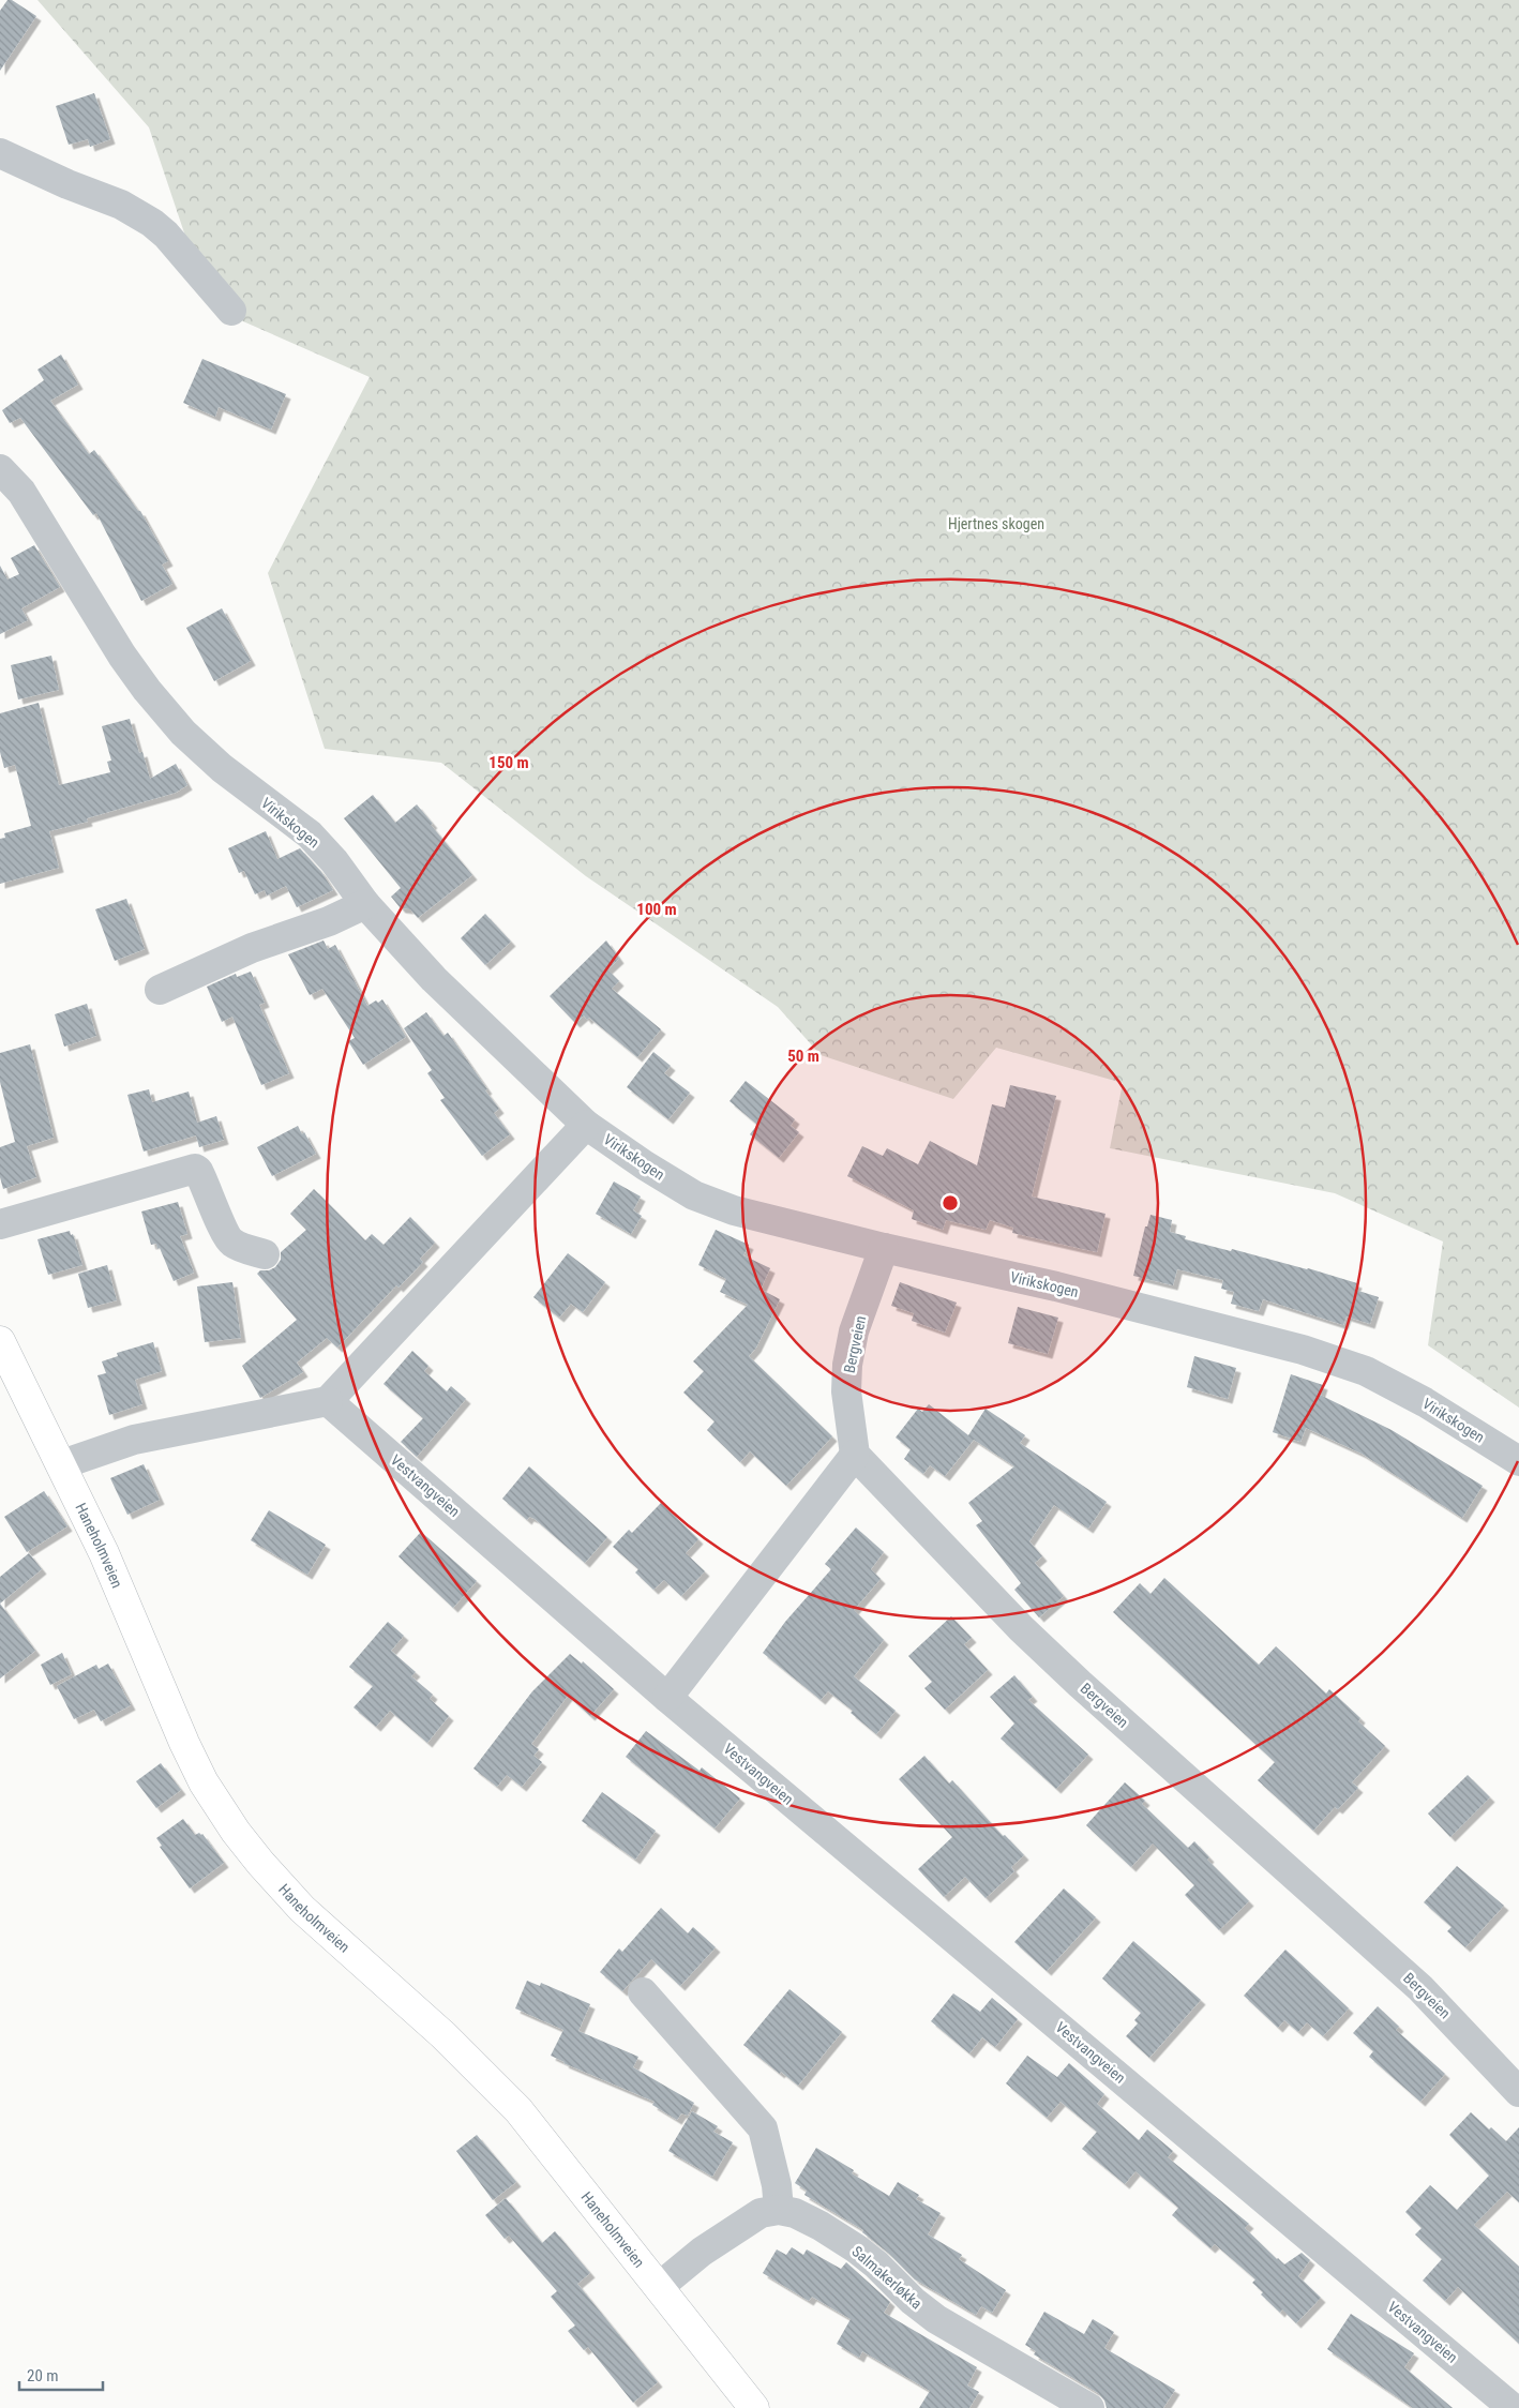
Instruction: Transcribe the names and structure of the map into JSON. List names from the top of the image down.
{
  "streets": {
    "main road": ["Haneholmveien"],
    "street": [
      "Virikskogen",
      "Bergveien",
      "Vestvangveien",
      "Salmakerløkka"
    ]
  },
  "crossings": [
    ["Virikskogen", "Bergveien"]
  ],
  "parks": ["Hjertnes skogen"],
  "scale_bar": "20 m",
  "rings": ["150 m", "100 m", "50 m"]
}
